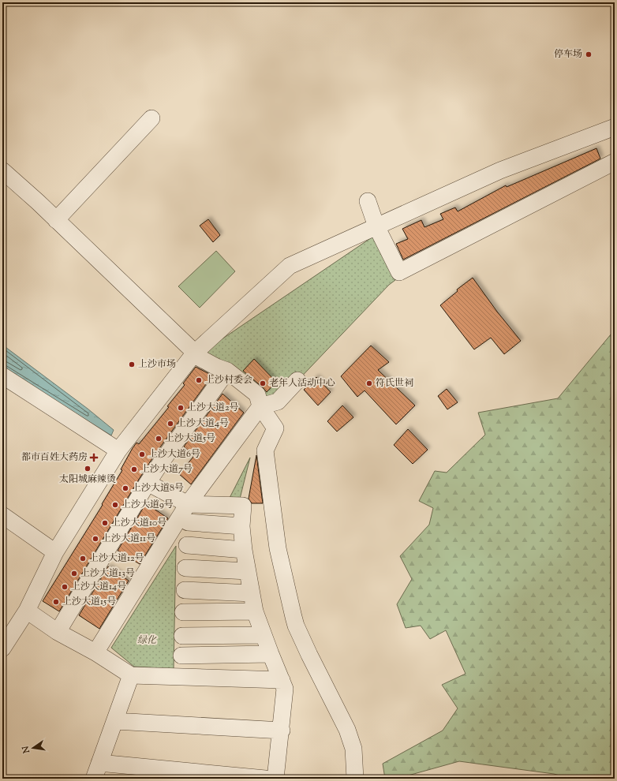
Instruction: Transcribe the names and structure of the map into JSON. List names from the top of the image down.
{
  "parks": ["绿化"],
  "places": {
    "other": [
      "停车场",
      "上沙市场",
      "上沙村委会",
      "老年人活动中心",
      "符氏世祠",
      "上沙大道2号",
      "上沙大道4号",
      "上沙大道5号",
      "上沙大道6号",
      "太阳城麻辣烫",
      "上沙大道7号",
      "上沙大道8号",
      "上沙大道9号",
      "上沙大道10号",
      "上沙大道11号",
      "上沙大道12号",
      "上沙大道13号",
      "上沙大道14号",
      "上沙大道15号"
    ],
    "health": ["都市百姓大药房"]
  },
  "north": "left"
}
